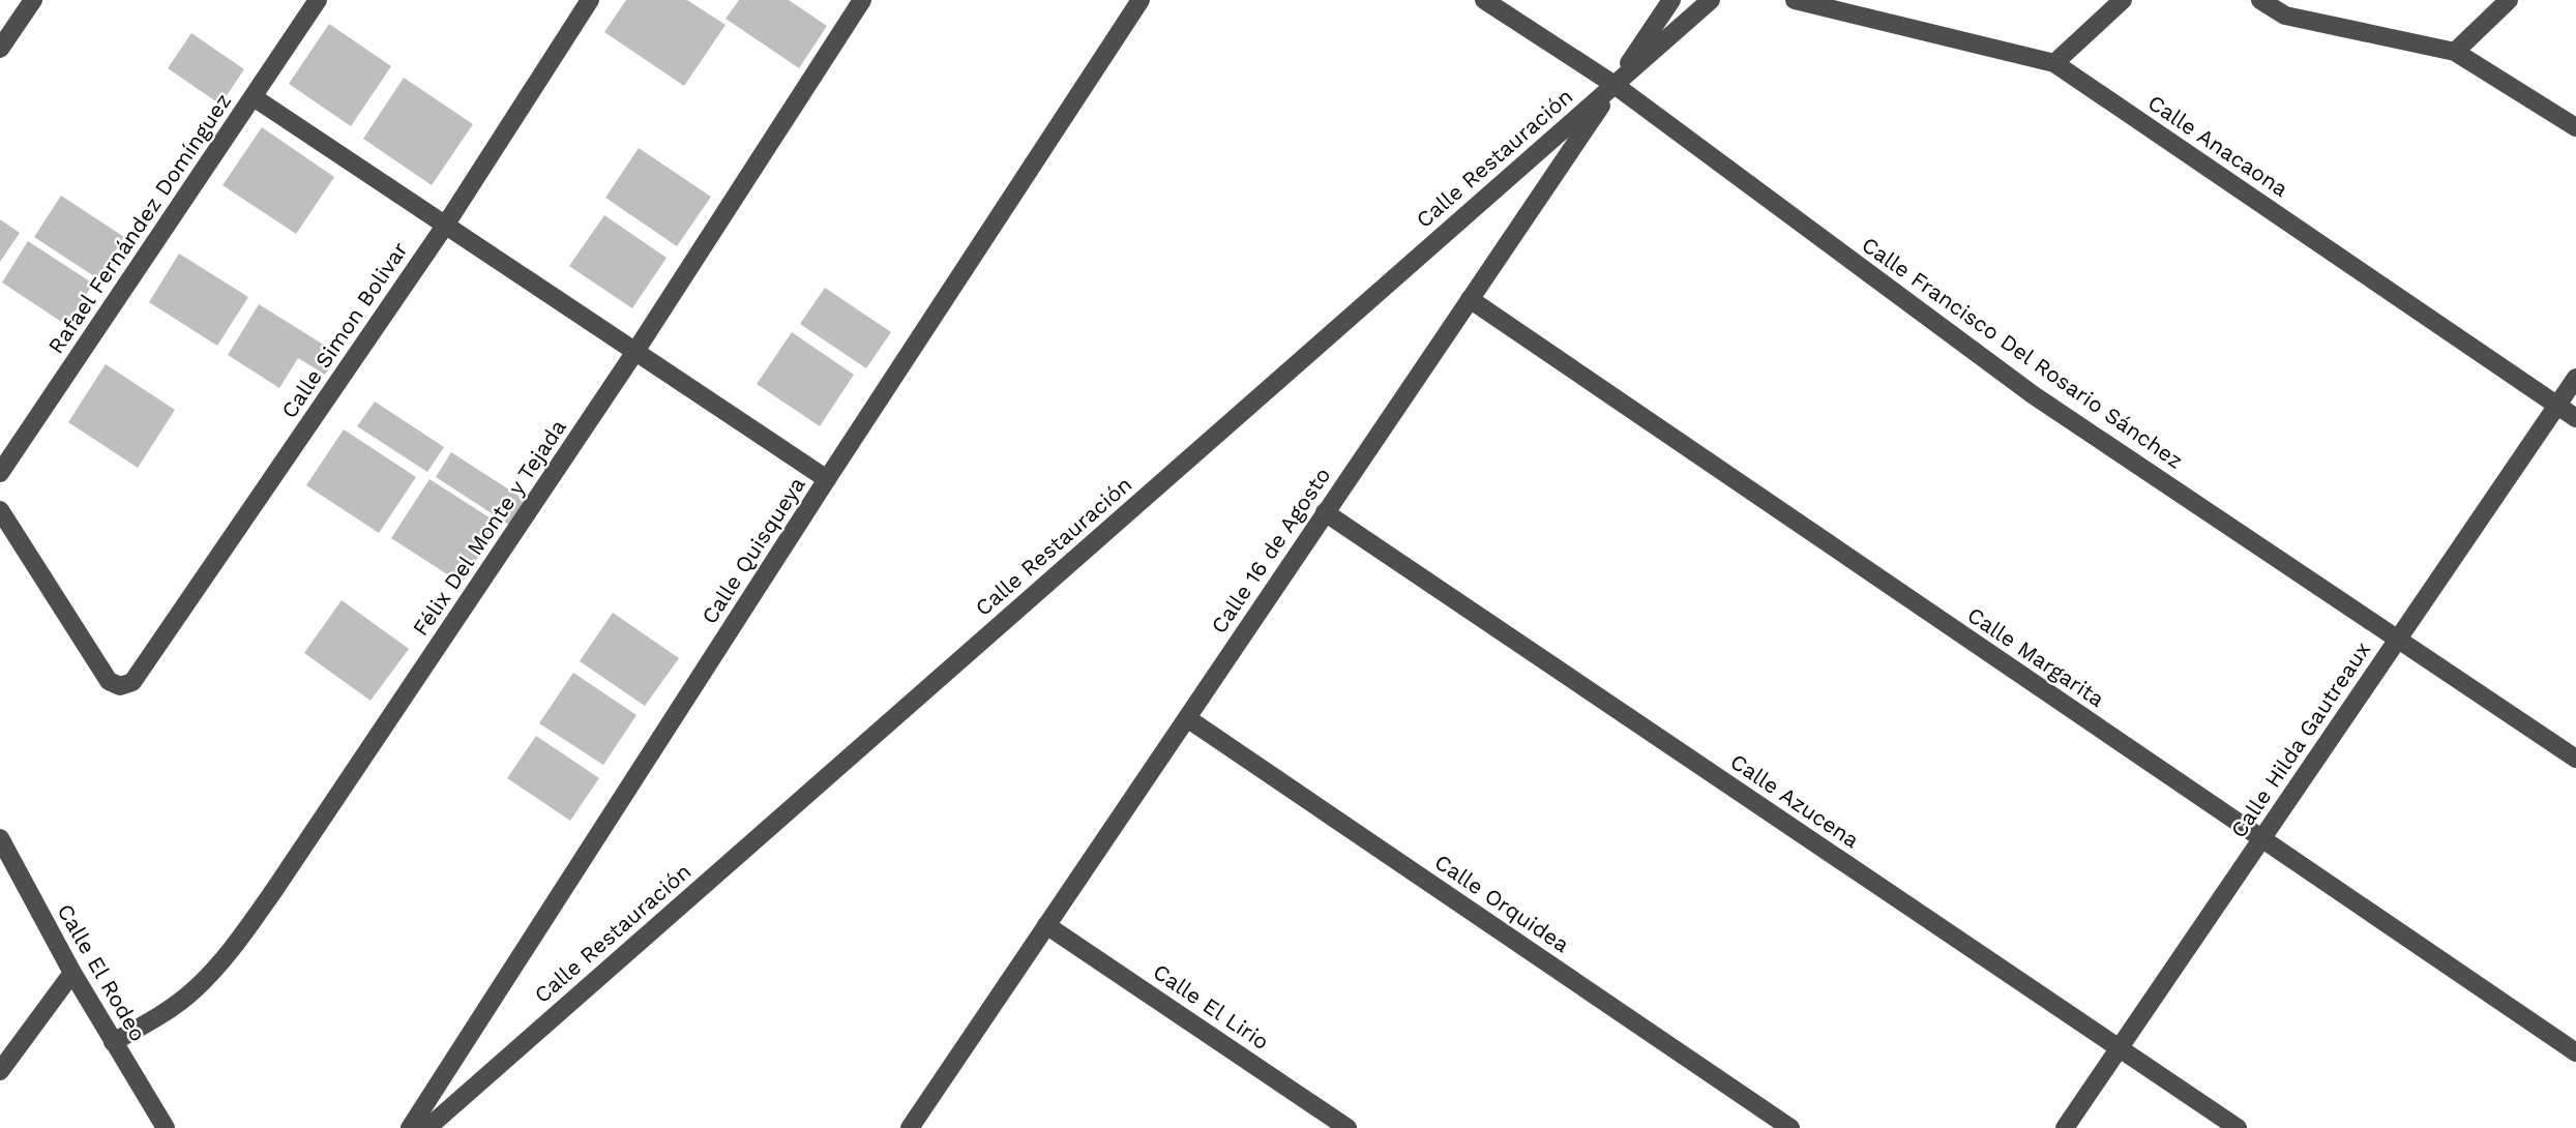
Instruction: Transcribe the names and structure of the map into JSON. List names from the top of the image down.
{
  "streets": {
    "street": [
      "Calle Anacaona",
      "Calle Restauración",
      "Rafael Fernández Domínguez",
      "Calle Simon Bolivar",
      "Calle Francisco Del Rosario Sánchez",
      "Félix Del Monte y Tejada",
      "Calle Quisqueya",
      "Calle 16 de Agosto",
      "Calle Margarita",
      "Calle Hilda Gautreaux",
      "Calle Azucena",
      "Calle Orquidea",
      "Calle El Rodeo",
      "Calle El Lirio"
    ]
  },
  "crossings": [
    ["Calle Anacaona", "Calle Hilda Gautreaux"],
    ["Calle Restauración", "Calle Francisco Del Rosario Sánchez"],
    ["Calle Restauración", "Calle 16 de Agosto"],
    ["Calle Francisco Del Rosario Sánchez", "Calle 16 de Agosto"],
    ["Calle Francisco Del Rosario Sánchez", "Calle Hilda Gautreaux"],
    ["Félix Del Monte y Tejada", "Calle El Rodeo"],
    ["Calle 16 de Agosto", "Calle Margarita"],
    ["Calle 16 de Agosto", "Calle Azucena"],
    ["Calle 16 de Agosto", "Calle Orquidea"],
    ["Calle 16 de Agosto", "Calle El Lirio"],
    ["Calle Margarita", "Calle Hilda Gautreaux"],
    ["Calle Hilda Gautreaux", "Calle Azucena"]
  ]
}
